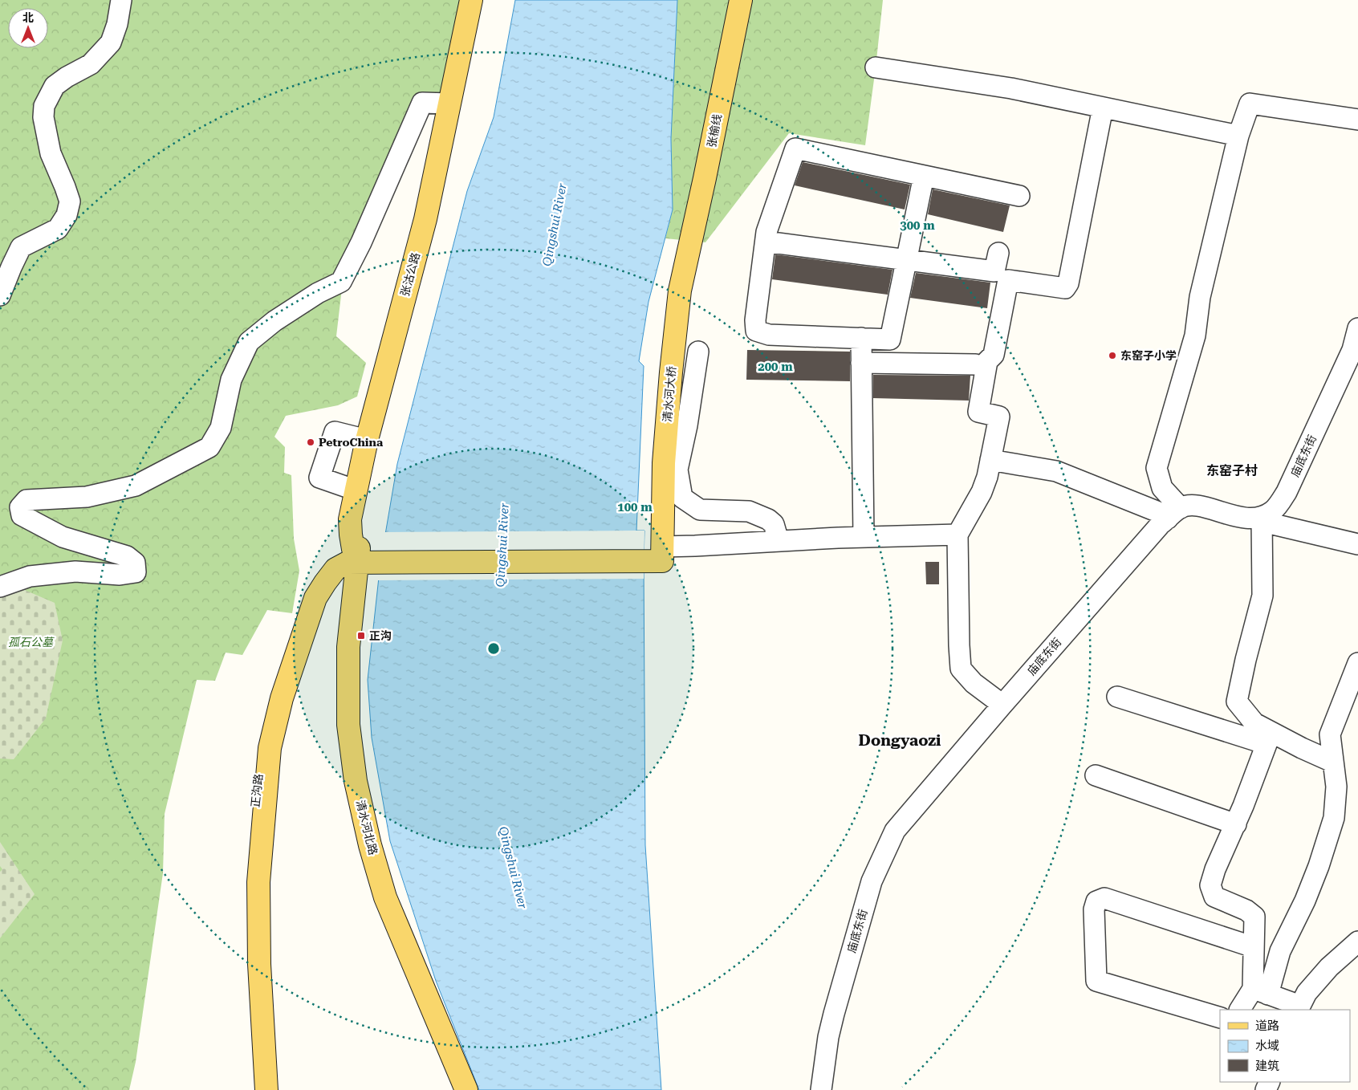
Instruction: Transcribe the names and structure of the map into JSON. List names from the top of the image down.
{
  "streets": {
    "main road": [
      "张榆线",
      "张沽公路",
      "清水河大桥",
      "正沟路",
      "清水河北路"
    ],
    "street": ["庙底东街"]
  },
  "crossings": [
    ["张榆线", "清水河大桥"],
    ["张沽公路", "正沟路"],
    ["张沽公路", "清水河北路"],
    ["清水河大桥", "正沟路"],
    ["正沟路", "清水河北路"]
  ],
  "districts": ["东窑子村", "Dongyaozi"],
  "water": ["Qingshui River"],
  "parks": ["孤石公墓"],
  "places": {
    "other": ["东窑子小学", "PetroChina"],
    "transit": ["正沟"]
  },
  "legend": ["道路", "水域", "建筑"],
  "north": "top",
  "rings": ["300 m", "200 m", "100 m"]
}
